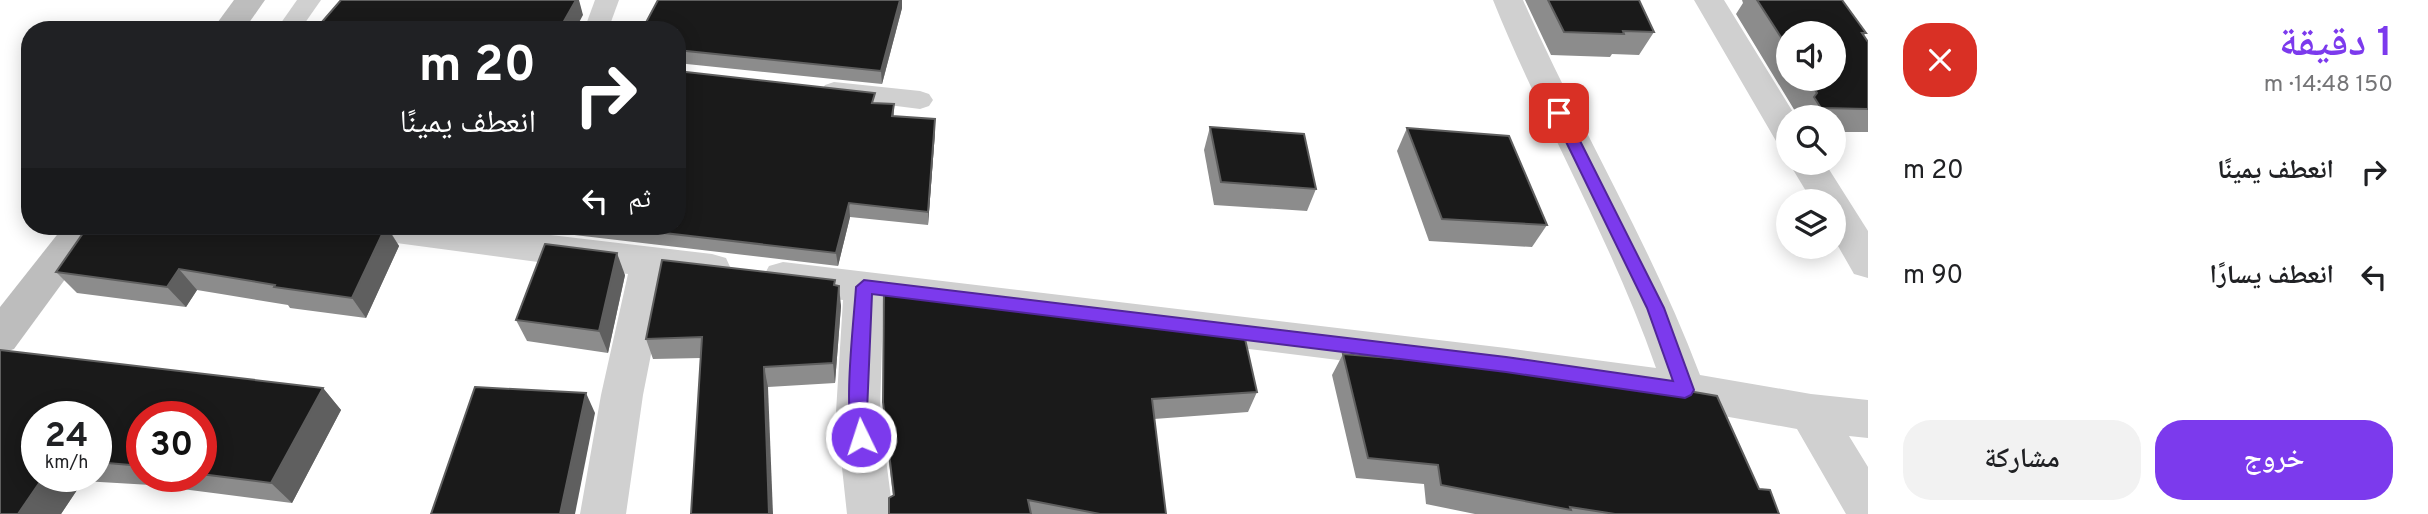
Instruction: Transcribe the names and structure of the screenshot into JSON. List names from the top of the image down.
{
  "page": {
    "heading": ["1 دقيقة", "150 m · 14:48"],
    "turn": ["20 m", "انعطف يمينًا"],
    "list": [
      {
        "name": "انعطف يمينًا",
        "value": "20 m"
      },
      {
        "name": "انعطف يسارًا",
        "value": "90 m"
      }
    ],
    "then": "ثم",
    "speed": "24 km/h",
    "limit": "30",
    "buttons": ["خروج", "مشاركة"]
  }
}
